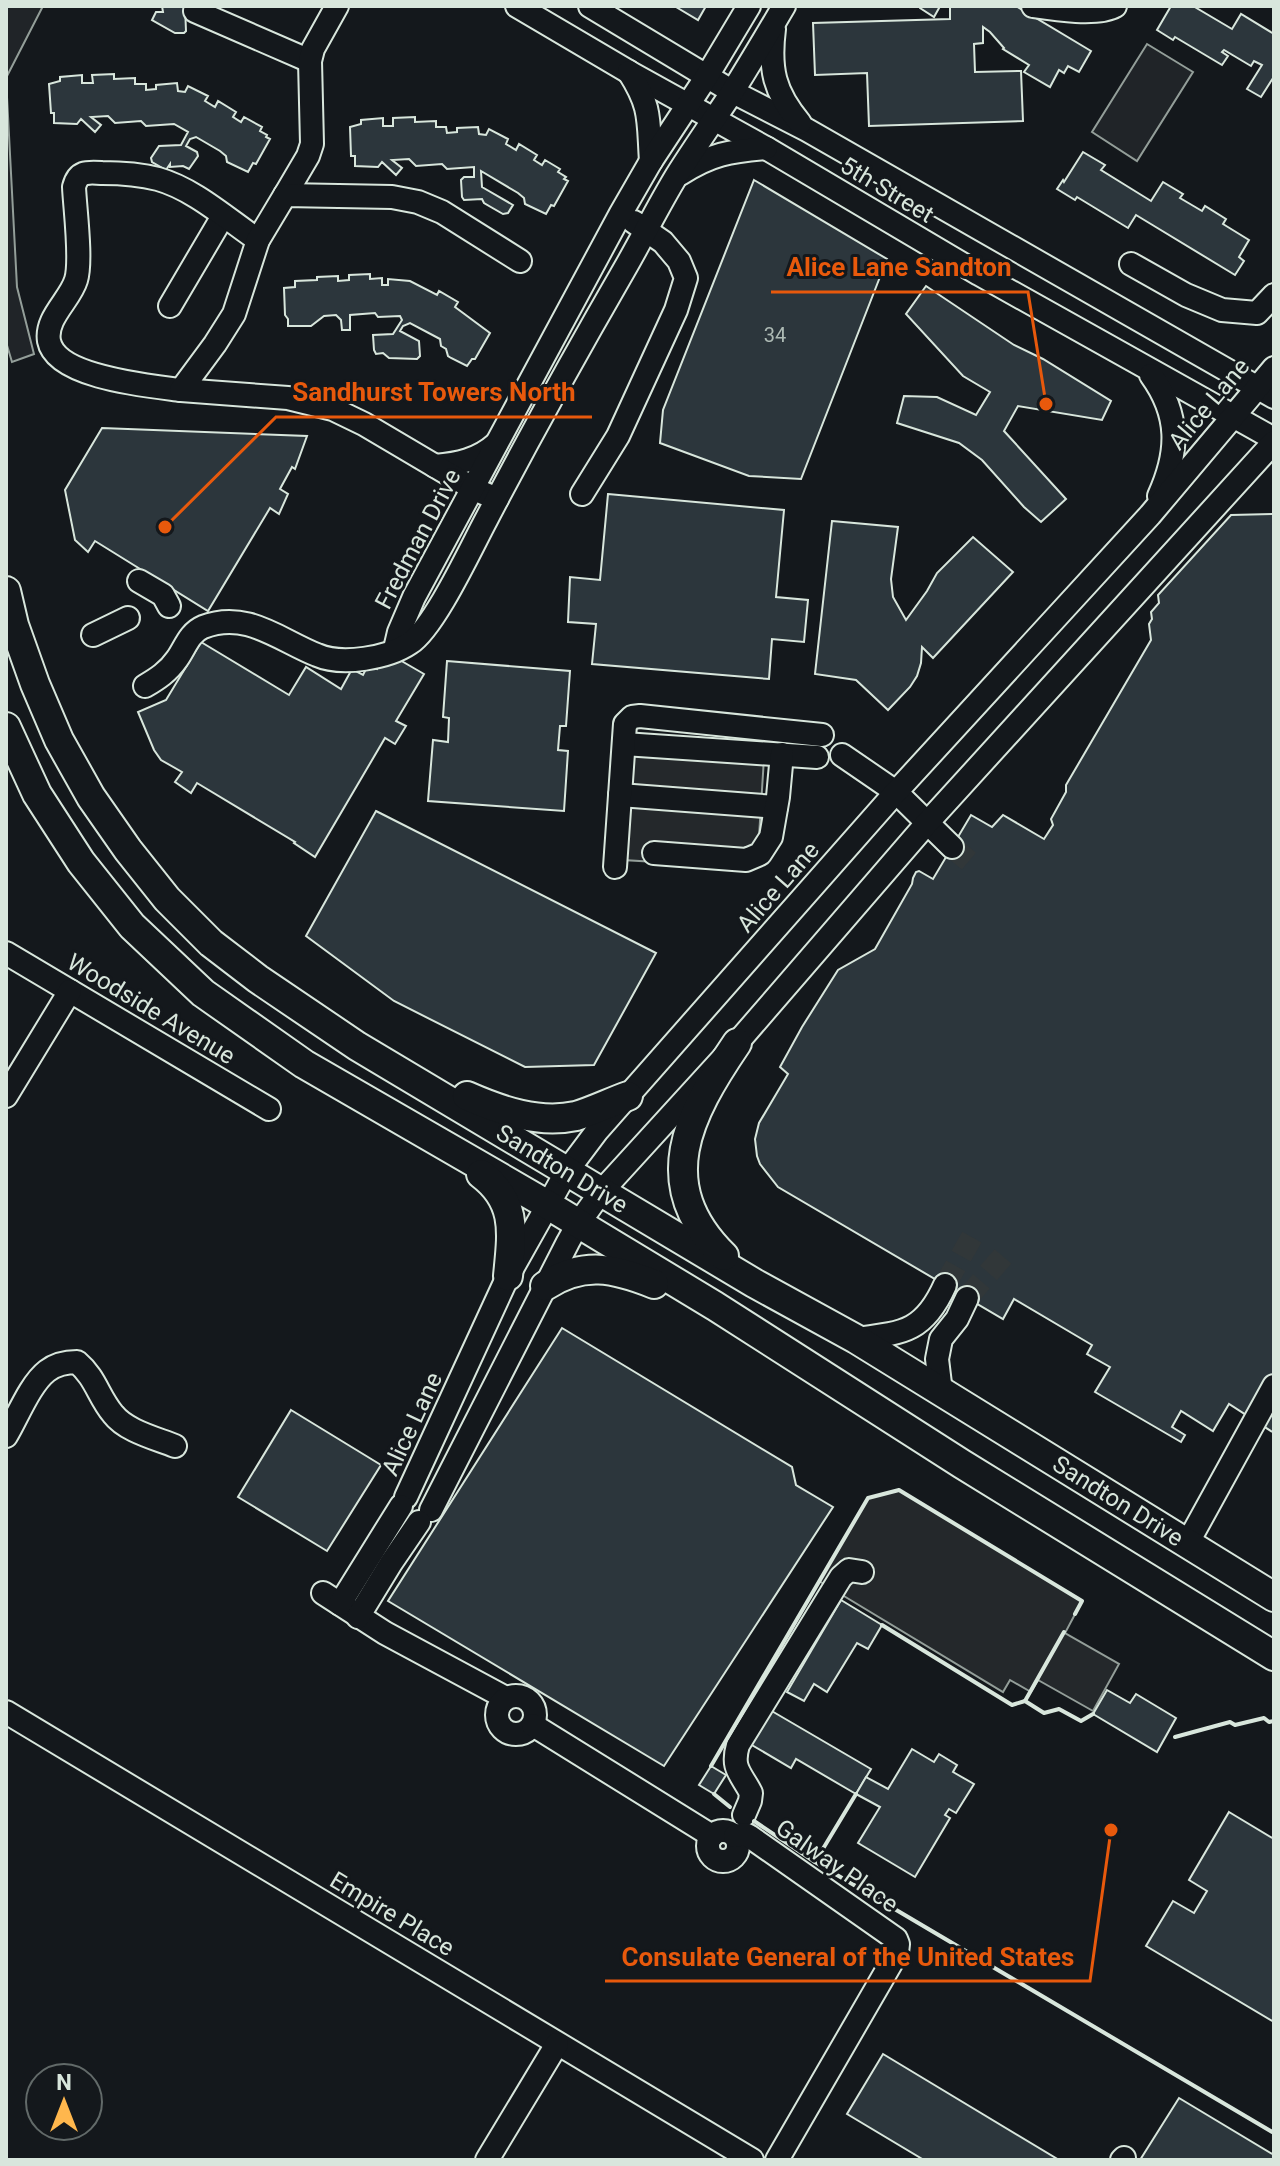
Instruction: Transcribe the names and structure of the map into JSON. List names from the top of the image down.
{
  "streets": {
    "main road": ["Sandton Drive"],
    "street": [
      "5th Street",
      "Alice Lane",
      "Fredman Drive",
      "Woodside Avenue",
      "Galway Place",
      "Empire Place"
    ]
  },
  "crossings": [
    ["5th Street", "Alice Lane"],
    ["5th Street", "Fredman Drive"],
    ["Alice Lane", "Sandton Drive"]
  ],
  "places": ["Alice Lane Sandton", "Sandhurst Towers North", "Consulate General of the United States"],
  "house_numbers": ["34"],
  "north": "top"
}
